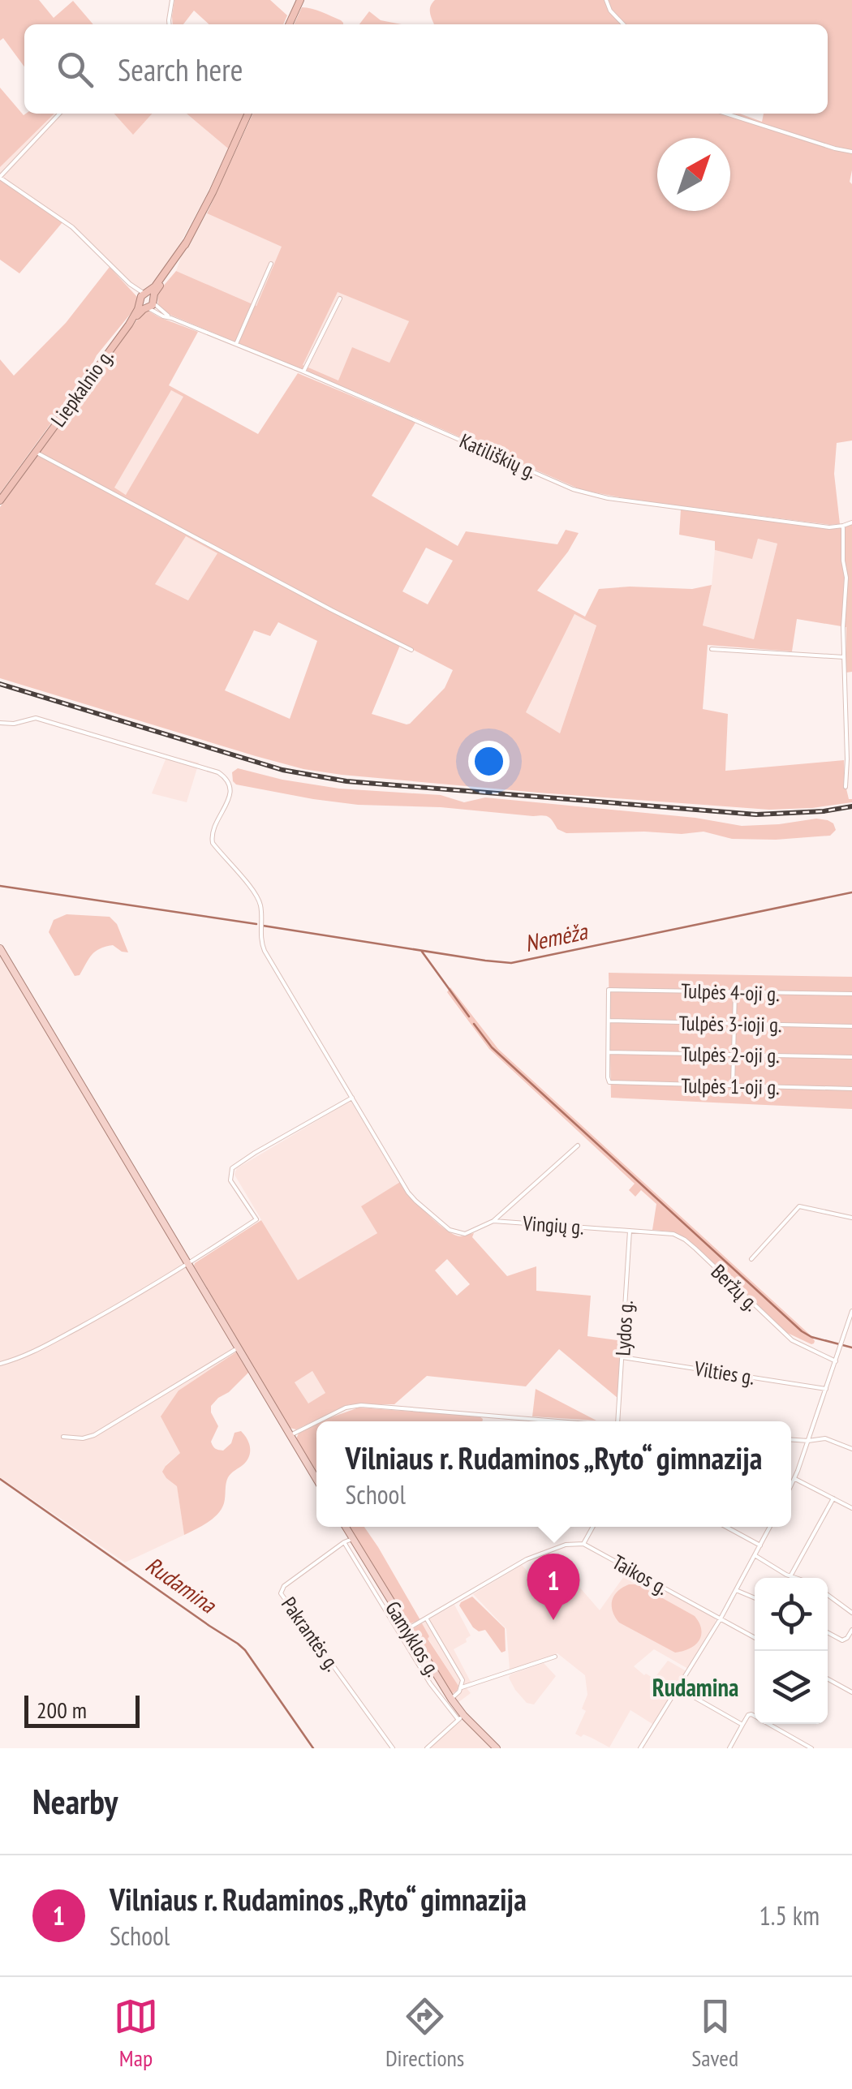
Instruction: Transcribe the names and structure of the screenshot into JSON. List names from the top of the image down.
{
  "streets": {
    "highway": ["Liepkalnio g."],
    "main road": ["Gamyklos g."],
    "street": [
      "Katiliškių g.",
      "Tulpės 4-oji g.",
      "Tulpės 3-ioji g.",
      "Tulpės 2-oji g.",
      "Tulpės 1-oji g.",
      "Vingių g.",
      "Beržų g.",
      "Lydos g.",
      "Vilties g.",
      "Taikos g.",
      "Pakrantės g."
    ]
  },
  "crossings": [
    ["Liepkalnio g.", "Katiliškių g."],
    ["Tulpės 4-oji g.", "Tulpės 3-ioji g."],
    ["Tulpės 2-oji g.", "Tulpės 1-oji g."],
    ["Vingių g.", "Beržų g."],
    ["Vingių g.", "Lydos g."],
    ["Beržų g.", "Lydos g."],
    ["Lydos g.", "Vilties g."],
    ["Pakrantės g.", "Gamyklos g."]
  ],
  "districts": ["Rudamina"],
  "water": ["Nemėža", "Rudamina"],
  "scale_bar": "200 m",
  "north": "top right",
  "page": {
    "search": "Search here",
    "popup": ["Vilniaus r. Rudaminos „Ryto“ gimnazija", "School"],
    "pins": "1",
    "scale": "200 m",
    "heading": "Nearby",
    "list": [
      {
        "mark": "1",
        "name": "Vilniaus r. Rudaminos „Ryto“ gimnazija",
        "note": "School",
        "value": "1.5 km"
      }
    ],
    "nav": ["Map", "Directions", "Saved"]
  }
}
